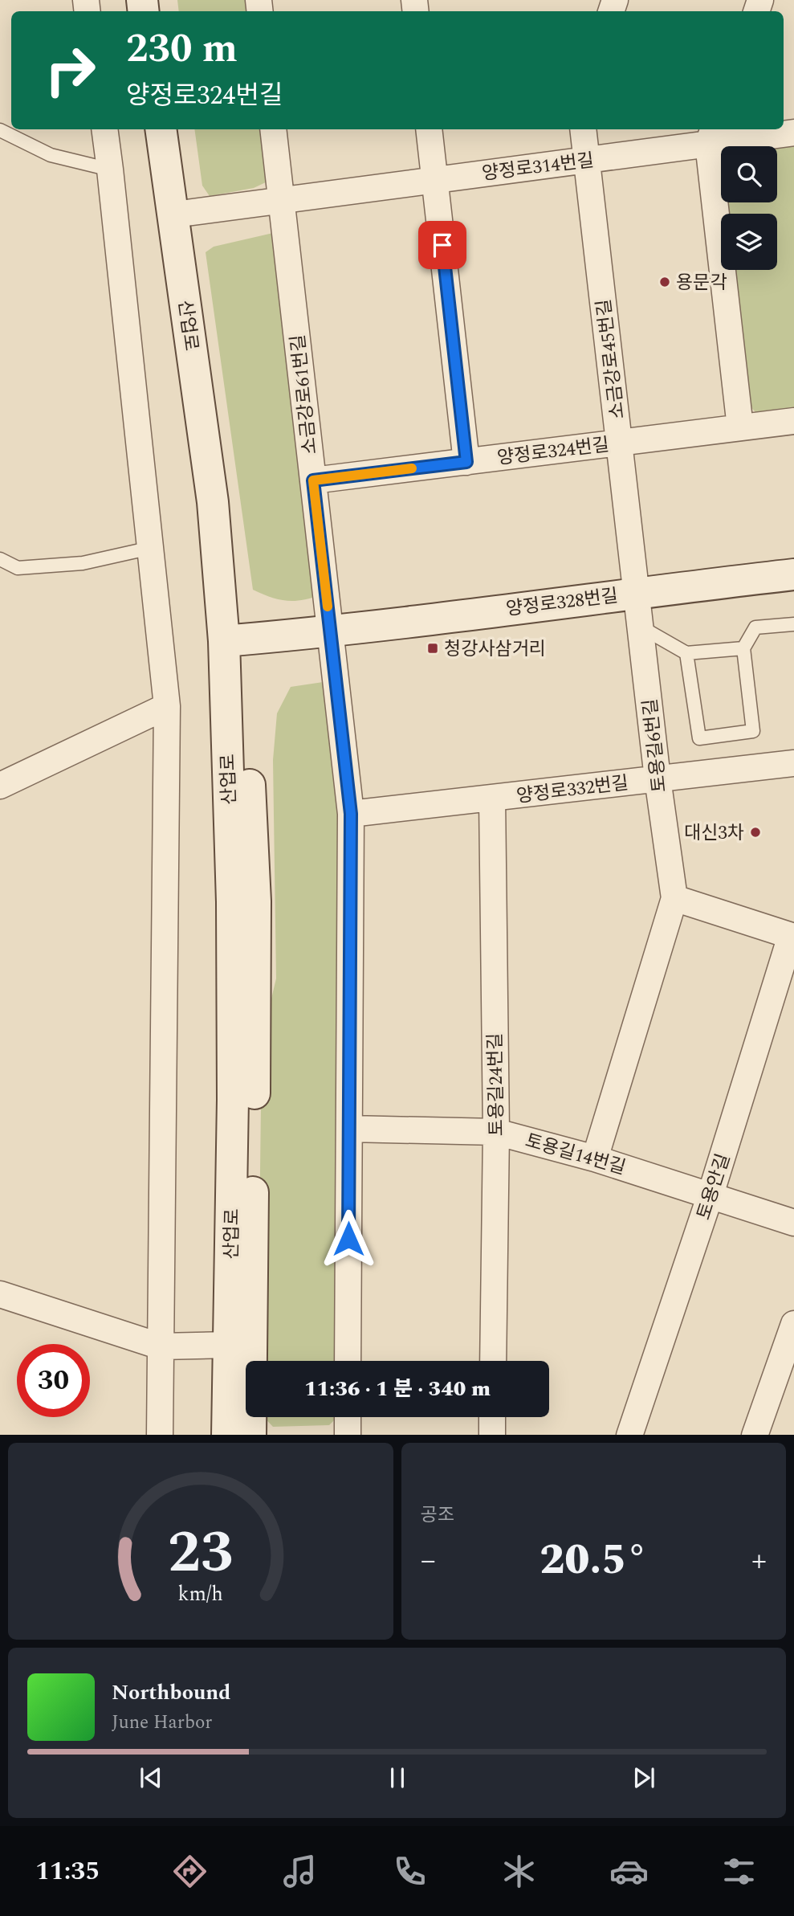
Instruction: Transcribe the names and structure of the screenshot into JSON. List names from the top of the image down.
{
  "streets": {
    "street": [
      "양정로314번길",
      "산업로",
      "소금강로45번길",
      "소금강로61번길",
      "양정로324번길",
      "양정로328번길",
      "토용길6번길",
      "양정로332번길",
      "토용길24번길",
      "토용길14번길",
      "토용안길"
    ]
  },
  "crossings": [
    ["양정로314번길", "산업로"],
    ["양정로314번길", "소금강로45번길"],
    ["양정로314번길", "소금강로61번길"],
    ["산업로", "양정로328번길"],
    ["소금강로45번길", "양정로324번길"],
    ["소금강로45번길", "양정로328번길"],
    ["소금강로45번길", "토용길6번길"],
    ["소금강로61번길", "양정로324번길"],
    ["소금강로61번길", "양정로328번길"],
    ["소금강로61번길", "양정로332번길"],
    ["소금강로61번길", "토용길14번길"],
    ["양정로328번길", "토용길6번길"],
    ["토용길6번길", "양정로332번길"],
    ["토용길6번길", "토용길14번길"],
    ["양정로332번길", "토용길24번길"],
    ["토용길24번길", "토용길14번길"],
    ["토용길14번길", "토용안길"]
  ],
  "places": {
    "other": ["용문각", "대신3차"],
    "transit": ["청강사삼거리"]
  },
  "page": {
    "turn": ["230 m", "양정로324번길"],
    "limit": "30",
    "trip": "11:36 · 1 분 · 340 m",
    "tile": "공조",
    "heat": ["−", "20.5°", "+"],
    "song": ["Northbound", "June Harbor"],
    "tabs": "11:35",
    "gauge": ["23", "km/h"]
  }
}
